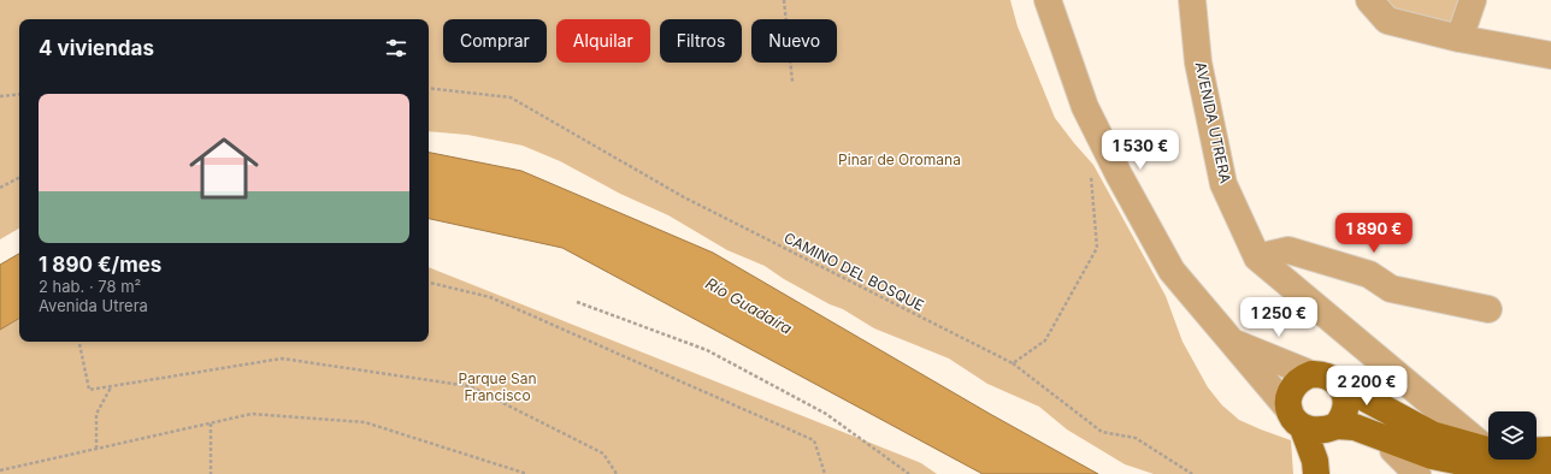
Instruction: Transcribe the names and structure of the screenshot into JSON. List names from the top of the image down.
{
  "streets": {
    "street": ["AVENIDA UTRERA"],
    "path": ["CAMINO DEL BOSQUE"]
  },
  "water": ["Río Guadaíra"],
  "parks": ["Pinar de Oromana", "Parque San Francisco"],
  "page": {
    "chip": [
      "Comprar",
      "Alquilar",
      "Filtros",
      "Nuevo"
    ],
    "heading": "4 viviendas",
    "list": [
      {
        "name": "1 890 €/mes",
        "note": "2 hab. · 78 m² · Avenida Utrera"
      }
    ],
    "price": [
      "1 530 €",
      "1 890 €",
      "1 250 €",
      "2 200 €"
    ]
  }
}
